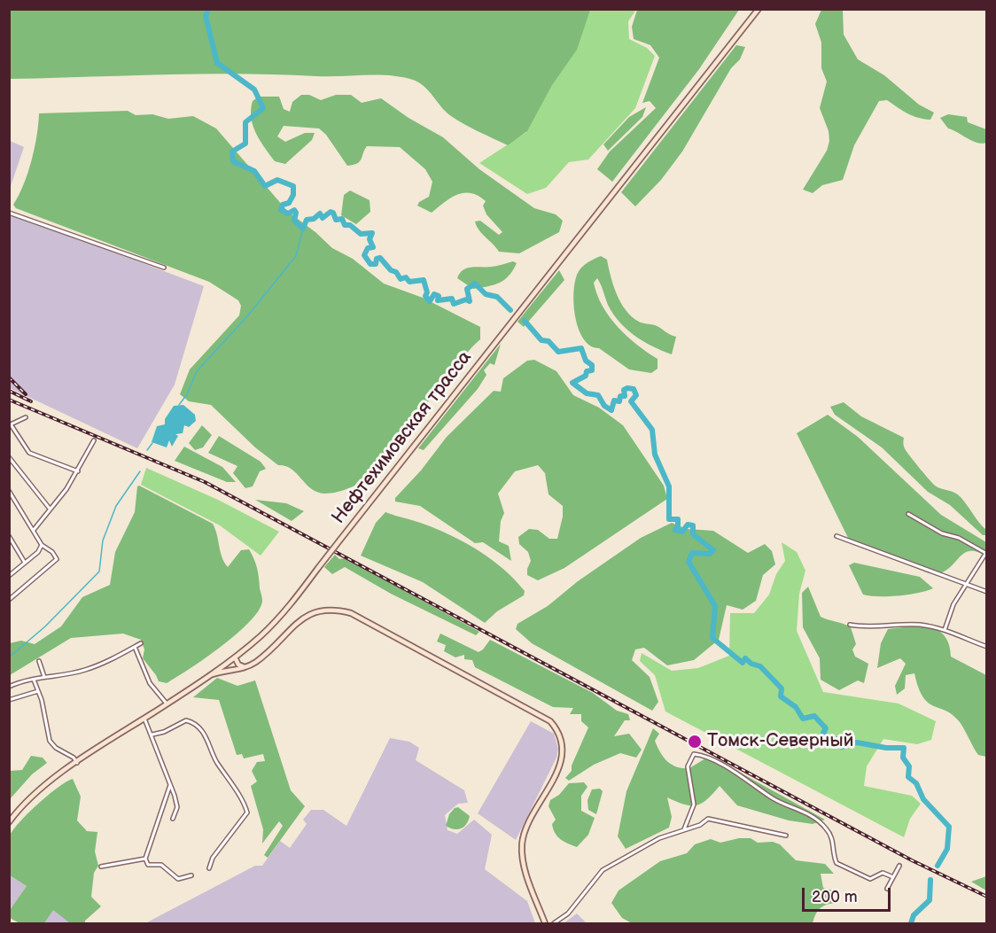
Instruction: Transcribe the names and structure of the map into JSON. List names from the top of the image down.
{
  "streets": {
    "main road": ["Нефтехимовская трасса"]
  },
  "places": ["Томск-Северный"],
  "scale_bar": "200 m"
}
